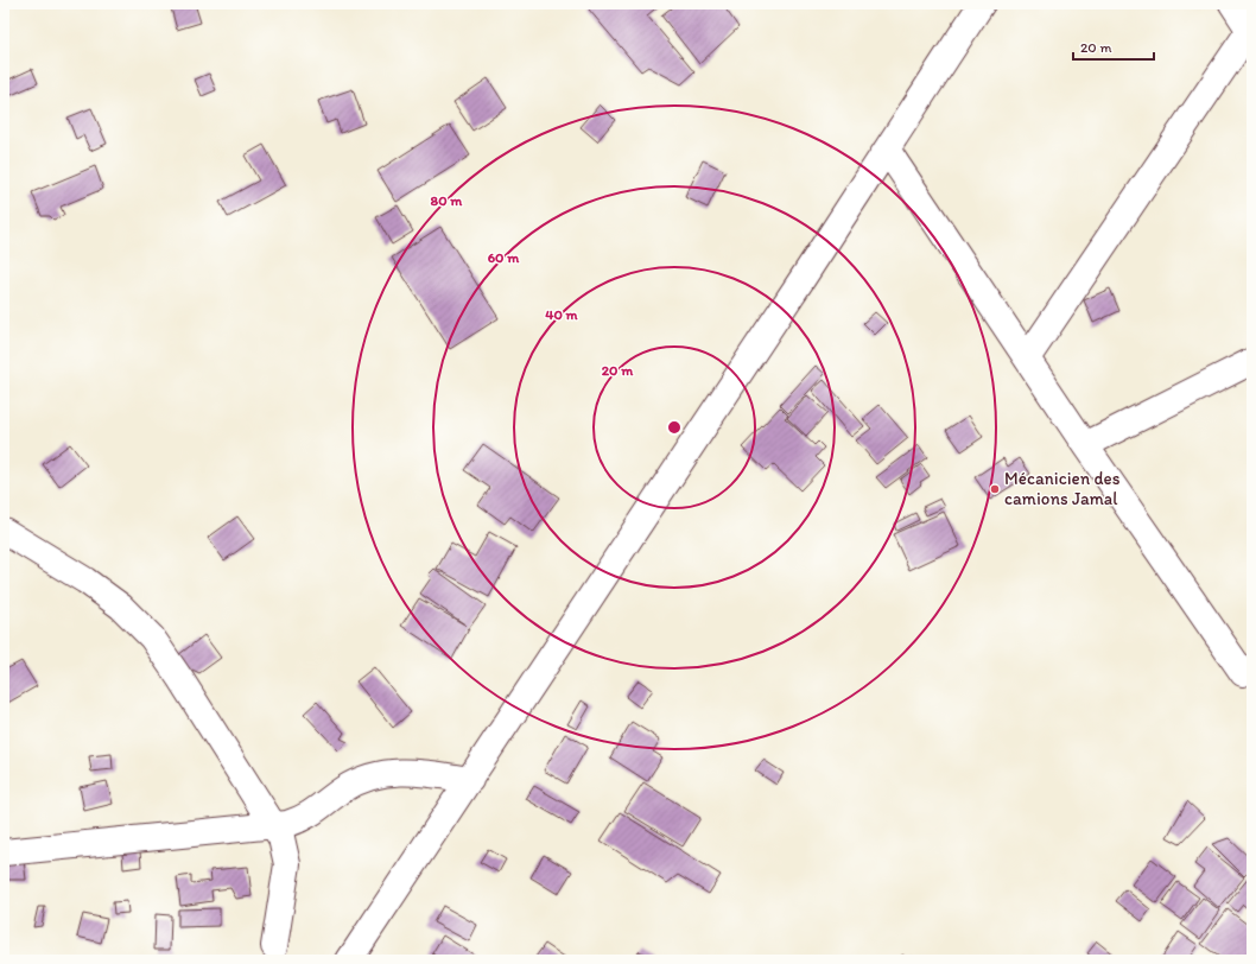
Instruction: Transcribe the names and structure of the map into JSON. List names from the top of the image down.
{
  "places": ["Mécanicien des camions Jamal"],
  "scale_bar": "20 m",
  "rings": [
    "80 m",
    "60 m",
    "40 m",
    "20 m"
  ]
}
